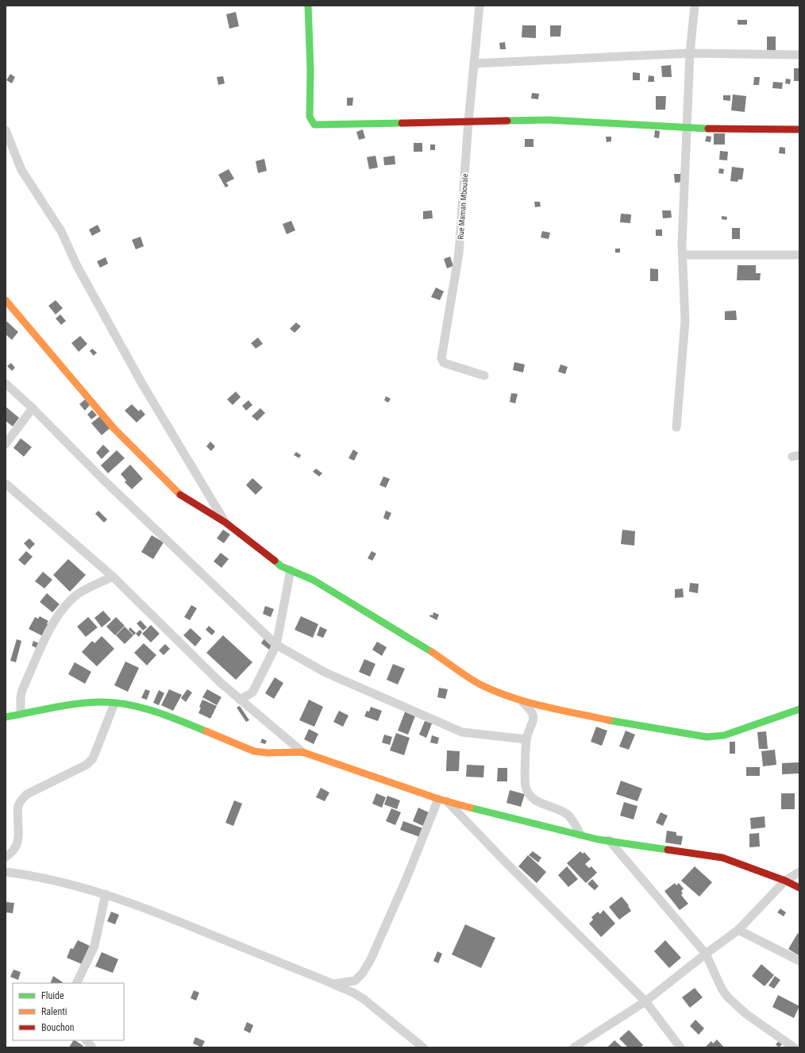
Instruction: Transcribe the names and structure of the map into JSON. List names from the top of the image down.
{
  "streets": {
    "street": ["Rue Maman Mbouale"]
  },
  "legend": ["Fluide", "Ralenti", "Bouchon"]
}
